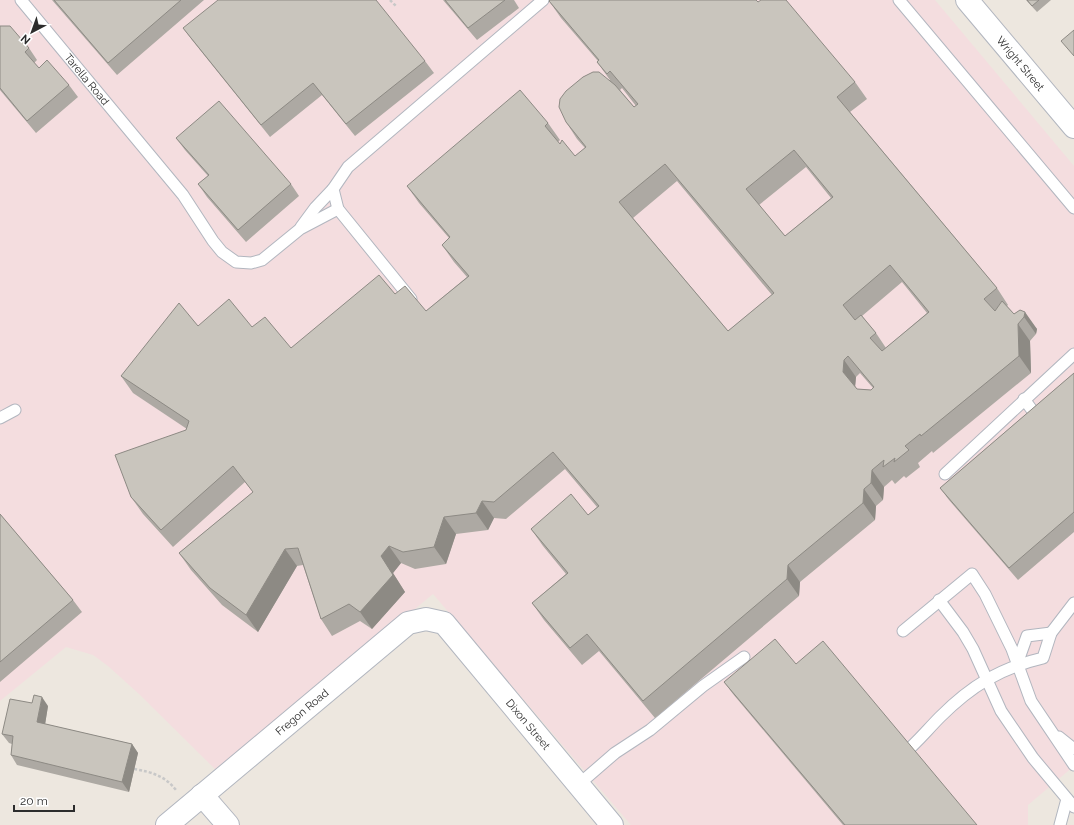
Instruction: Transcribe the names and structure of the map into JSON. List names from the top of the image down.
{
  "streets": {
    "street": ["Wright Street", "Fregon Road", "Dixon Street"],
    "lane": ["Tarella Road"]
  },
  "crossings": [
    ["Fregon Road", "Dixon Street"]
  ],
  "scale_bar": "20 m",
  "north": "bottom left"
}
